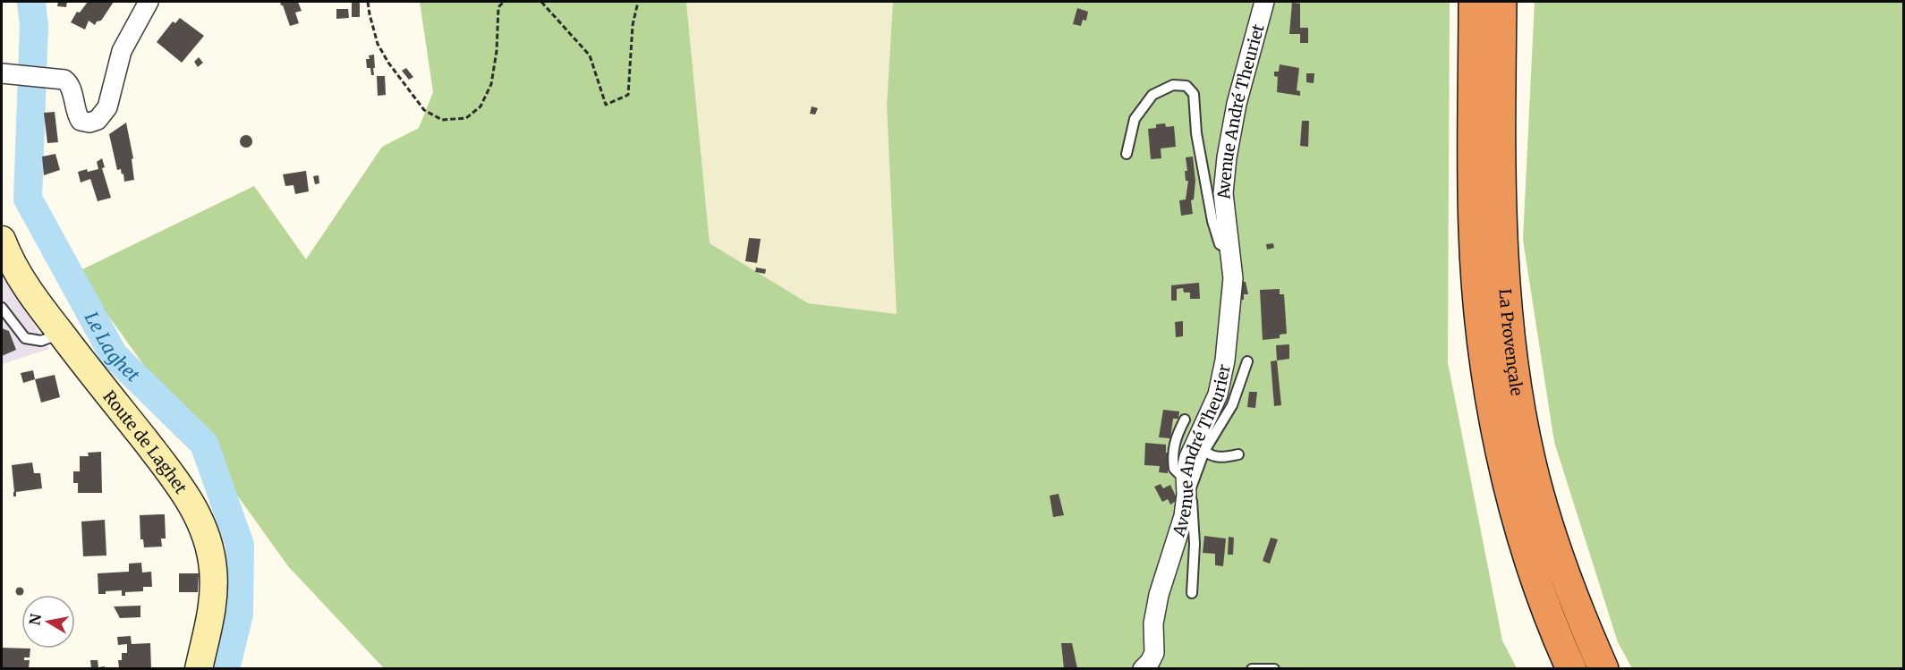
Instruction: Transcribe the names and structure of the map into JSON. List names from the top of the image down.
{
  "streets": {
    "highway": ["La Provençale"],
    "main road": ["Route de Laghet"],
    "street": ["Avenue André Theuriet", "Avenue André Theurier"]
  },
  "crossings": [
    ["Avenue André Theuriet", "Avenue André Theurier"]
  ],
  "water": ["Le Laghet"],
  "north": "left"
}
